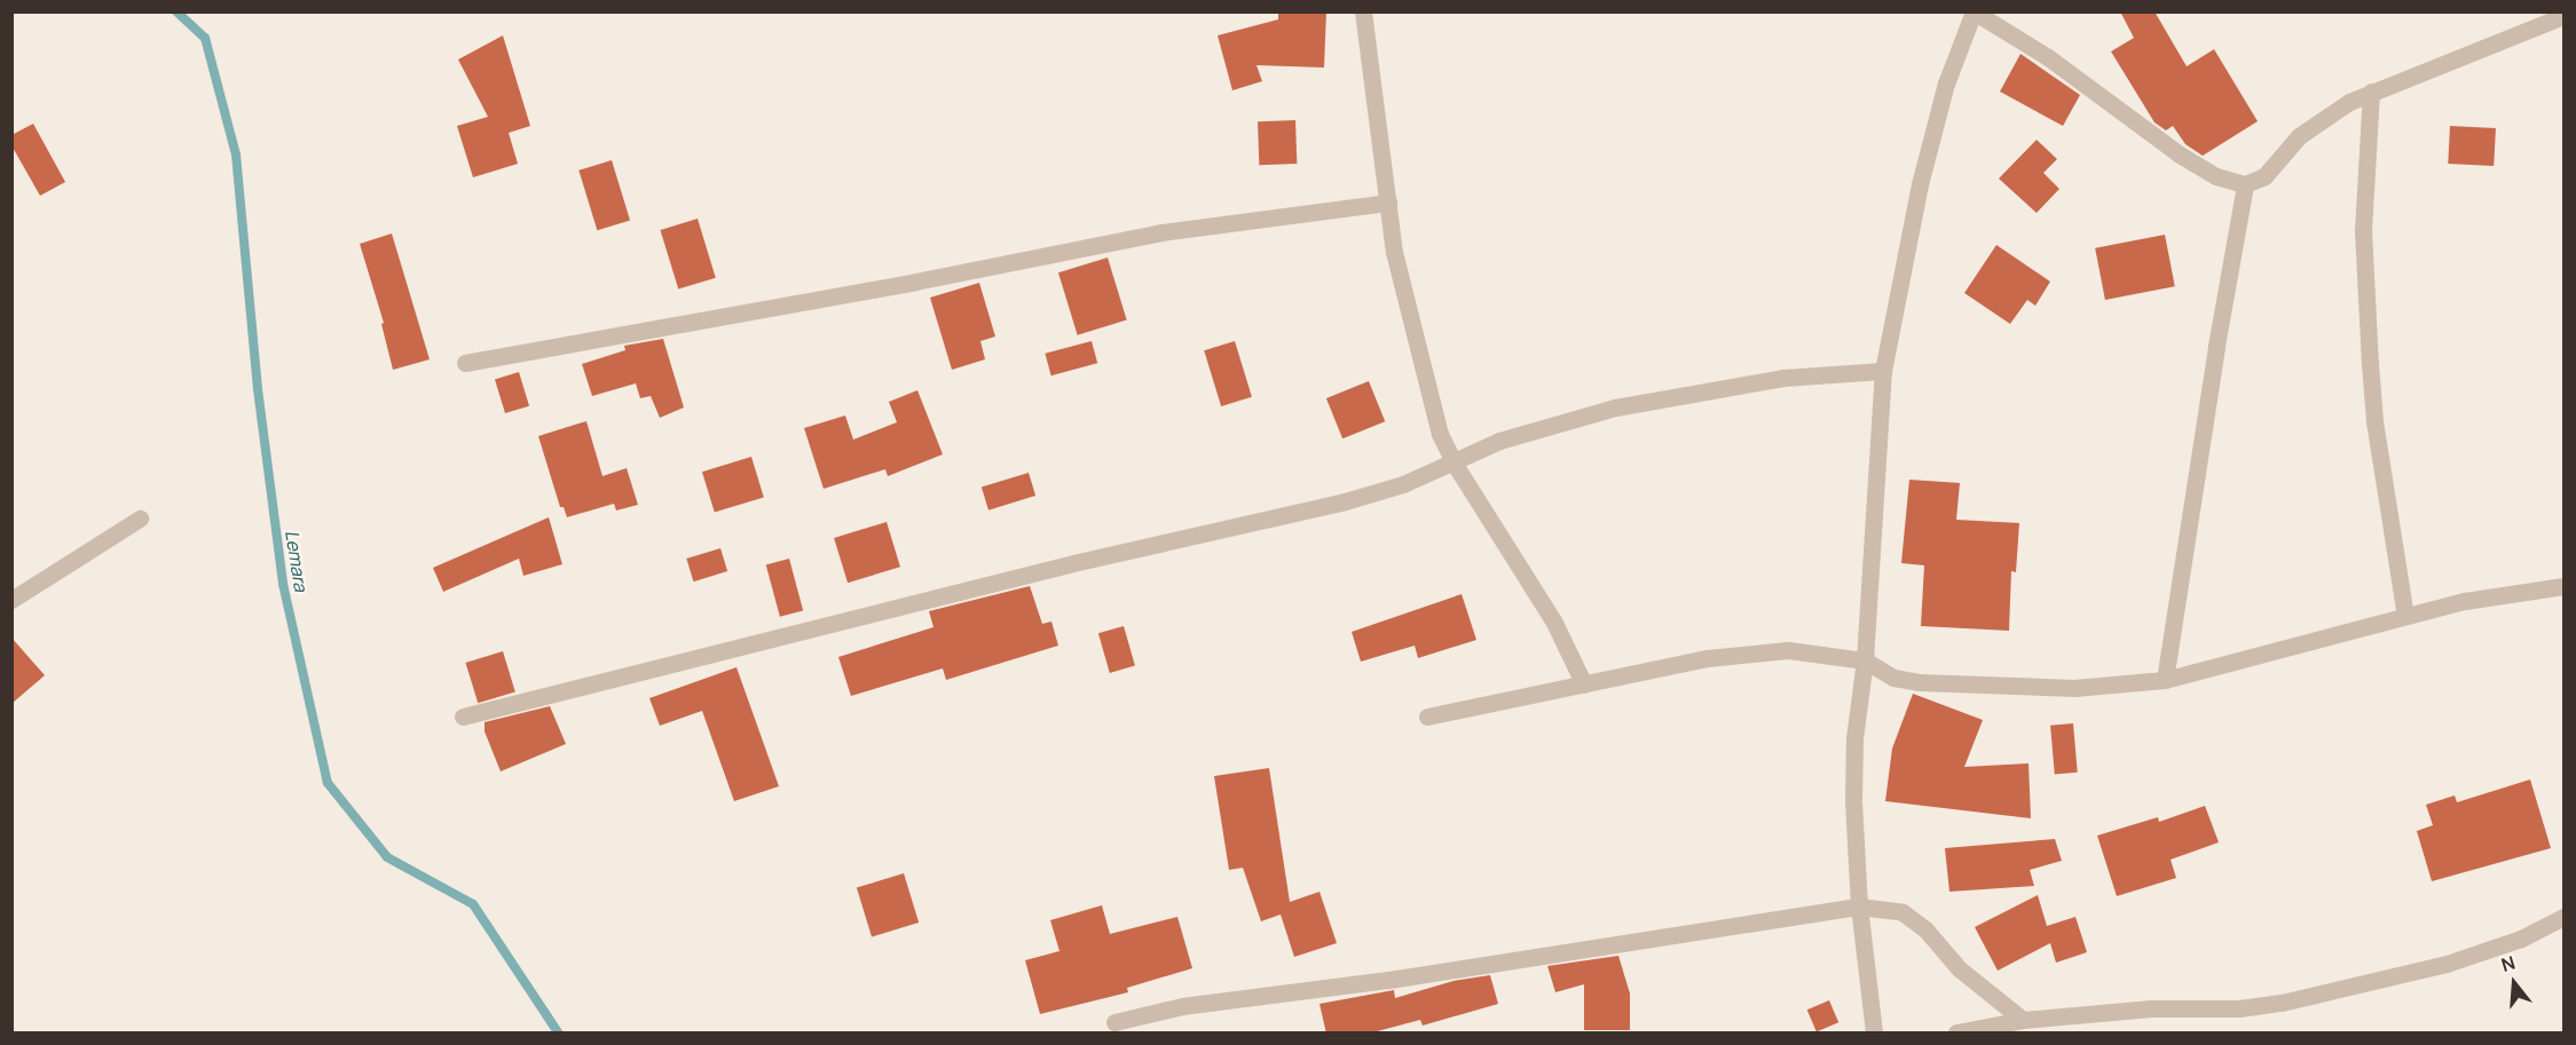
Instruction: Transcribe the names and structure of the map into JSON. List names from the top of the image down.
{
  "water": ["Lemara"],
  "north": "top"
}
